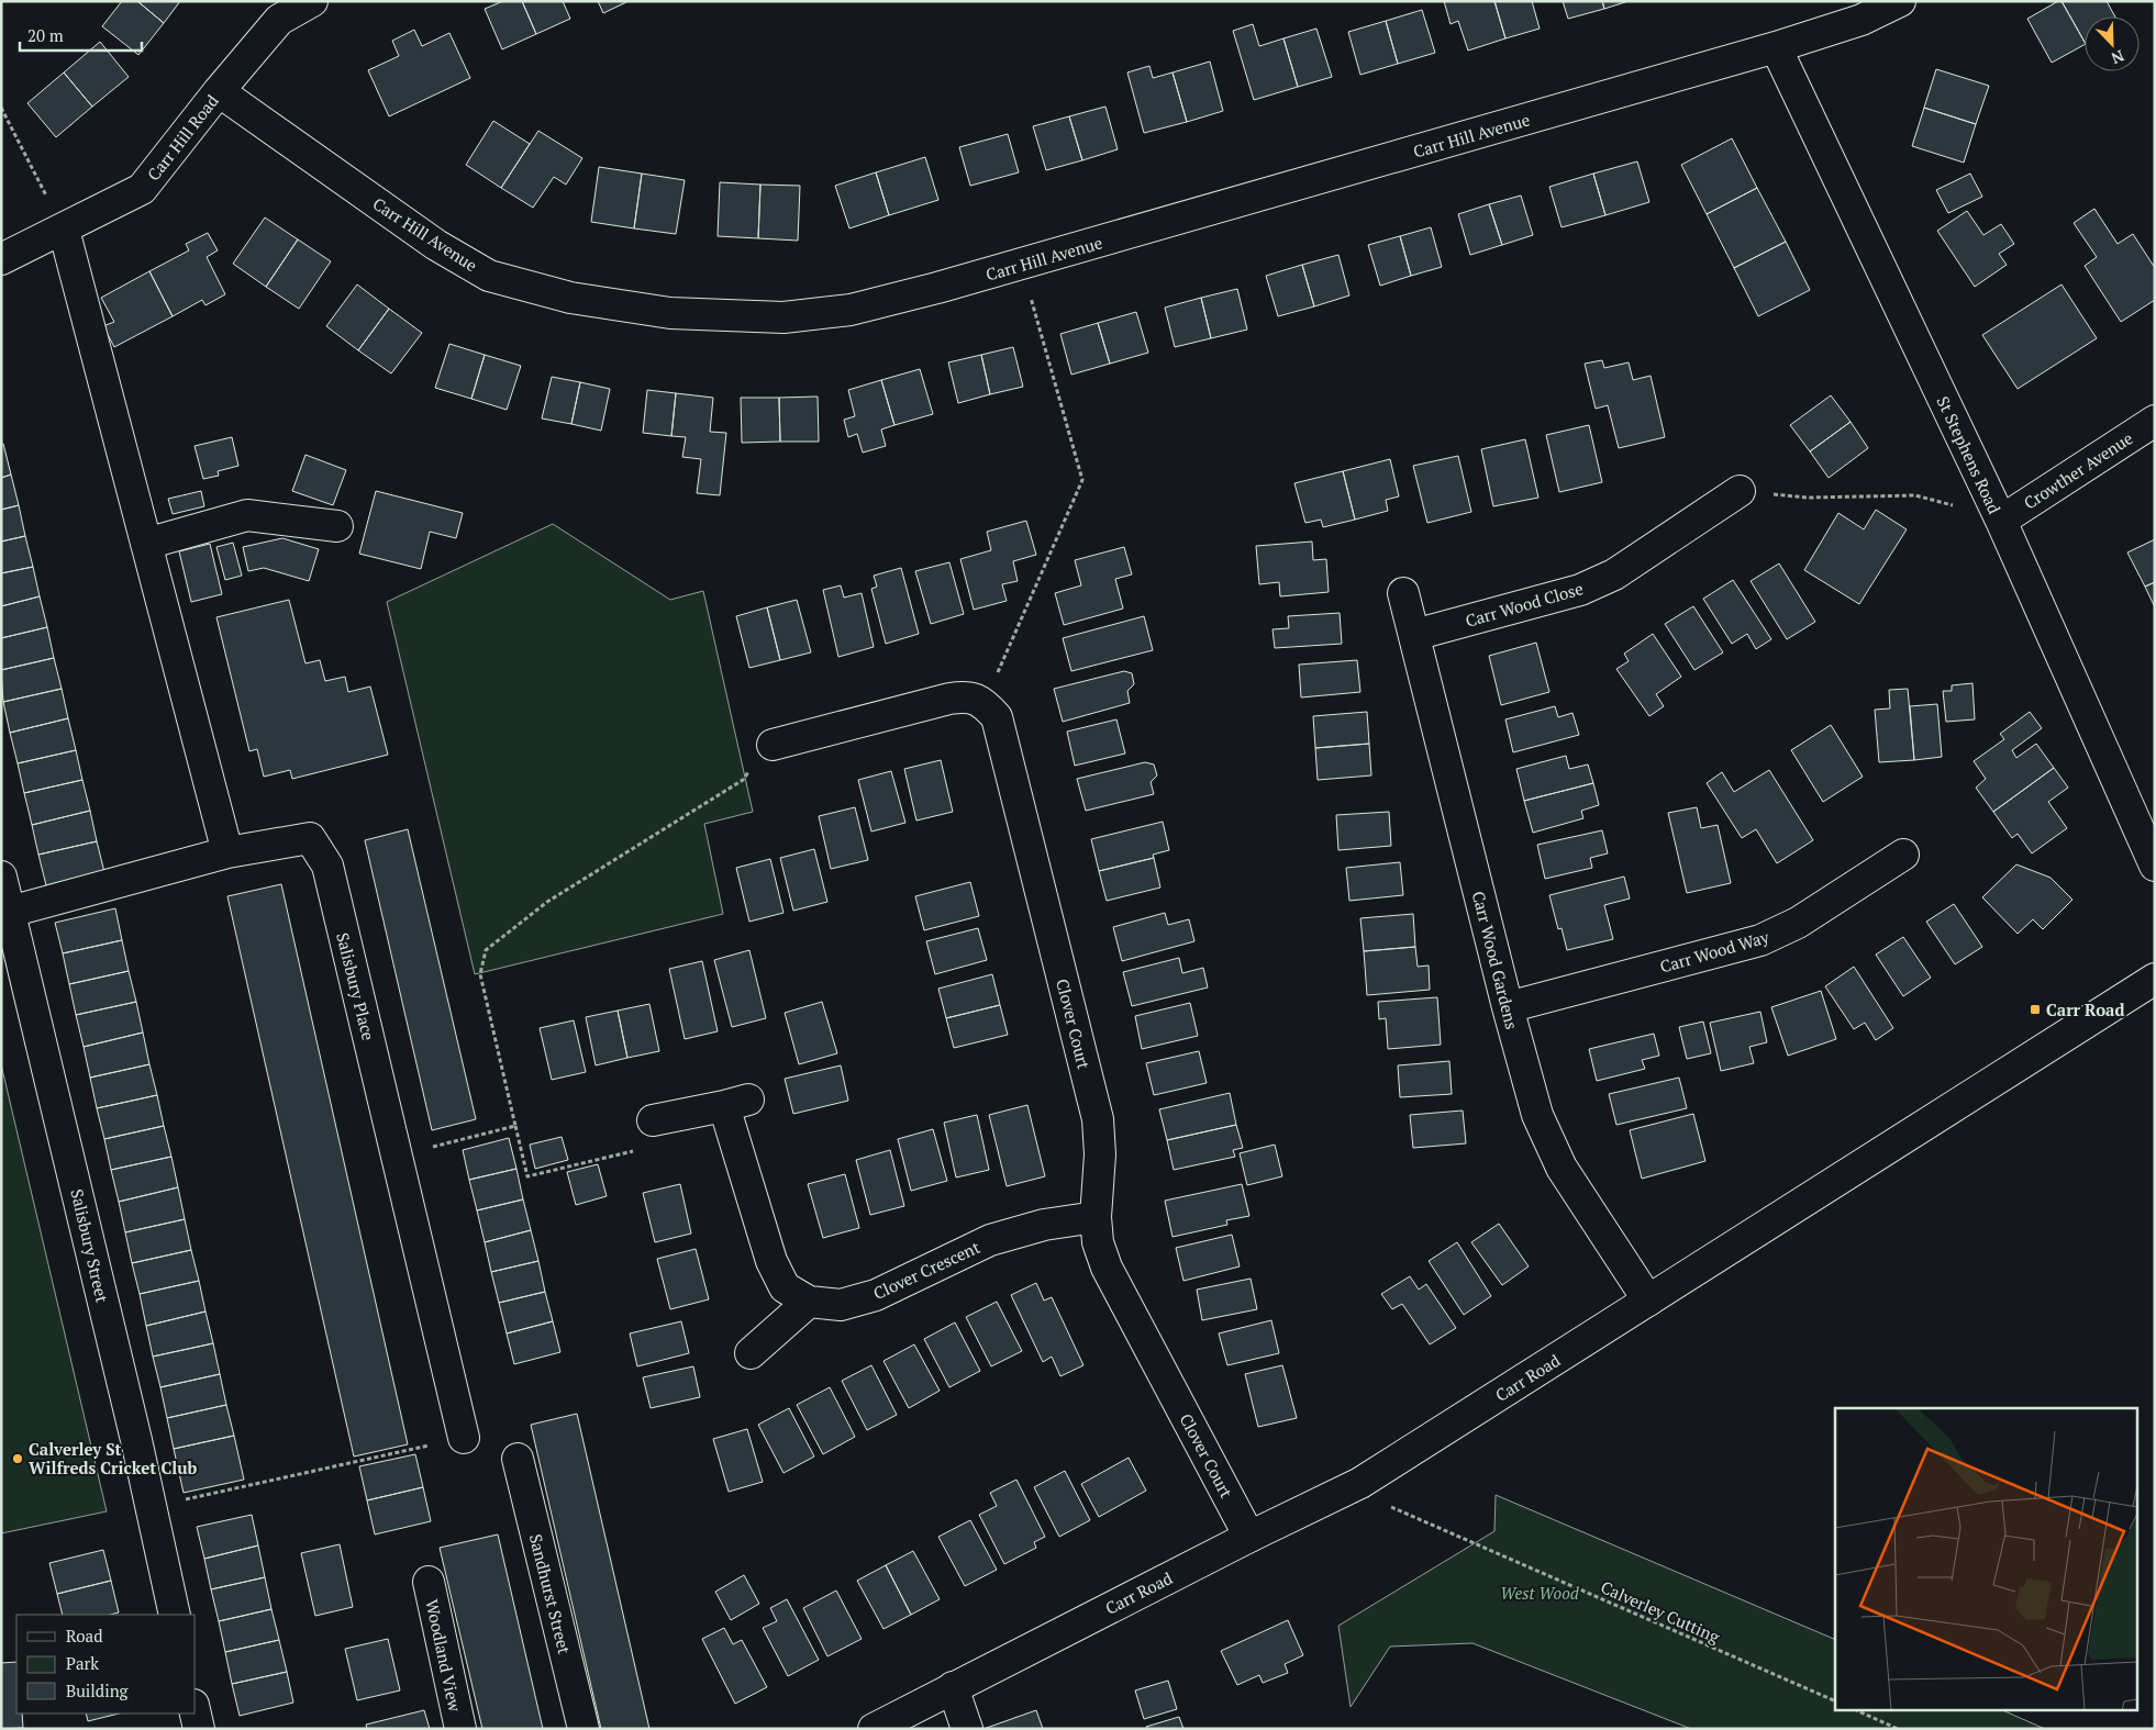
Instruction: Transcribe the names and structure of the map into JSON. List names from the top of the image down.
{
  "streets": {
    "street": [
      "Carr Hill Avenue",
      "Carr Hill Road",
      "St Stephens Road",
      "Crowther Avenue",
      "Carr Wood Close",
      "Carr Wood Way",
      "Carr Wood Gardens",
      "Salisbury Place",
      "Clover Court",
      "Salisbury Street",
      "Clover Crescent",
      "Carr Road",
      "Sandhurst Street",
      "Woodland View"
    ],
    "path": ["Calverley Cutting"]
  },
  "crossings": [
    ["Carr Hill Avenue", "Carr Hill Road"],
    ["Carr Hill Avenue", "St Stephens Road"],
    ["St Stephens Road", "Crowther Avenue"],
    ["Carr Wood Close", "Carr Wood Gardens"],
    ["Carr Wood Way", "Carr Wood Gardens"],
    ["Carr Wood Gardens", "Carr Road"],
    ["Salisbury Place", "Salisbury Street"],
    ["Clover Court", "Clover Crescent"],
    ["Clover Court", "Carr Road"],
    ["Carr Road", "Calverley Cutting"]
  ],
  "parks": ["West Wood"],
  "places": {
    "transit": ["Carr Road"],
    "other": ["Calverley St Wilfreds Cricket Club"]
  },
  "legend": ["Road", "Park", "Building"],
  "scale_bar": "20 m",
  "north": "bottom right"
}
